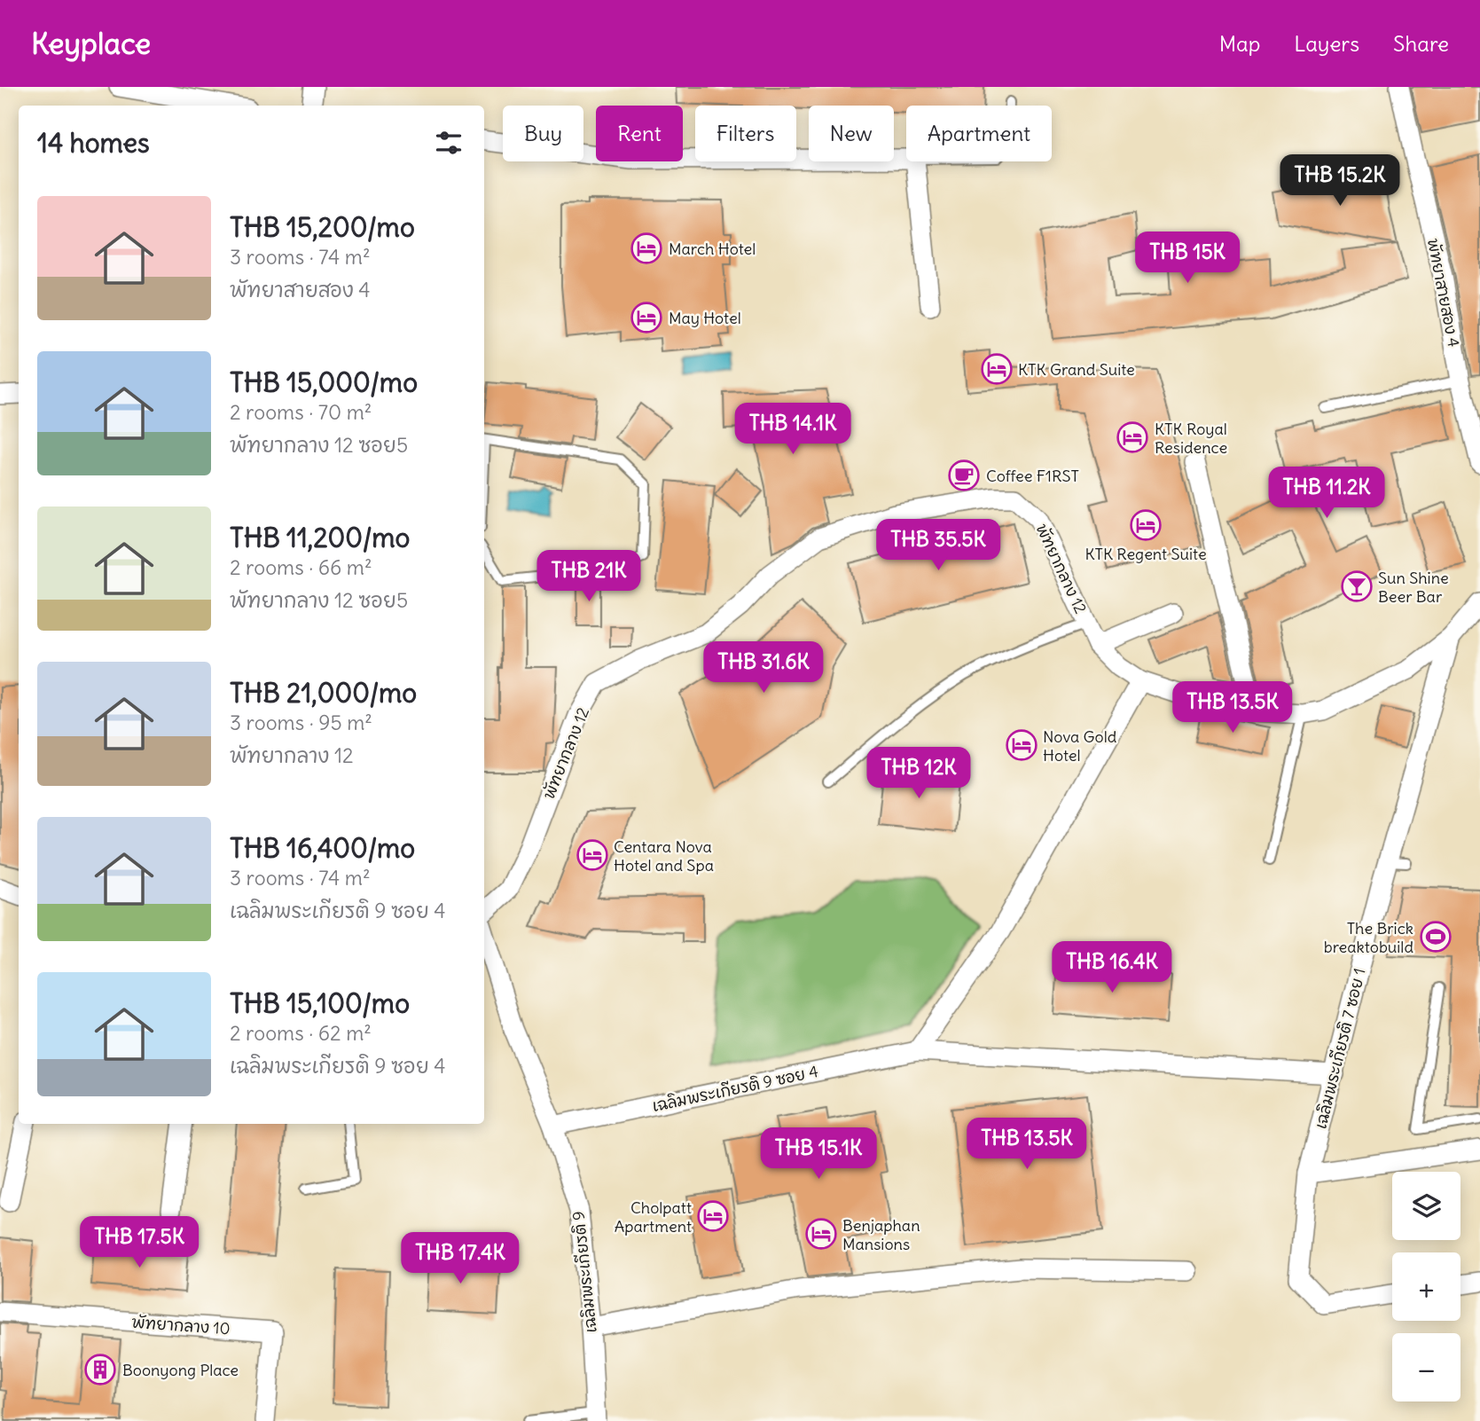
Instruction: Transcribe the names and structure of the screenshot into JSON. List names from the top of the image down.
{
  "streets": {
    "street": [
      "พัทยาสายสอง 4",
      "พัทยากลาง 12",
      "เฉลิมพระเกียรติ 7 ซอย 1",
      "เฉลิมพระเกียรติ 9 ซอย 4",
      "เฉลิมพระเกียรติ 9",
      "พัทยากลาง 10"
    ]
  },
  "crossings": [
    ["พัทยากลาง 12", "เฉลิมพระเกียรติ 7 ซอย 1"],
    ["เฉลิมพระเกียรติ 7 ซอย 1", "เฉลิมพระเกียรติ 9 ซอย 4"],
    ["เฉลิมพระเกียรติ 9 ซอย 4", "เฉลิมพระเกียรติ 9"]
  ],
  "places": {
    "hotel": [
      "March Hotel",
      "May Hotel",
      "KTK Grand Suite",
      "KTK Royal Residence",
      "KTK Regent Suite",
      "Nova Gold Hotel",
      "Centara Nova Hotel and Spa",
      "Cholpatt Apartment",
      "Benjaphan Mansions"
    ],
    "cafe": ["Coffee F1RST"],
    "bar": ["Sun Shine Beer Bar"],
    "sports": ["The Brick breaktobuild"],
    "building": ["Boonyong Place"]
  },
  "page": {
    "header": "Keyplace",
    "nav": ["Map", "Layers", "Share"],
    "chip": [
      "Buy",
      "Rent",
      "Filters",
      "New",
      "Apartment"
    ],
    "heading": "14 homes",
    "price": [
      "THB 15.2K",
      "THB 15K",
      "THB 14.1K",
      "THB 11.2K",
      "THB 35.5K",
      "THB 21K",
      "THB 31.6K",
      "THB 13.5K",
      "THB 12K",
      "THB 16.4K",
      "THB 13.5K",
      "THB 15.1K",
      "THB 17.5K",
      "THB 17.4K"
    ],
    "list": [
      {
        "name": "THB 15,200/mo",
        "note": "3 rooms · 74 m² · พัทยาสายสอง 4"
      },
      {
        "name": "THB 15,000/mo",
        "note": "2 rooms · 70 m² · พัทยากลาง 12 ซอย5"
      },
      {
        "name": "THB 11,200/mo",
        "note": "2 rooms · 66 m² · พัทยากลาง 12 ซอย5"
      },
      {
        "name": "THB 21,000/mo",
        "note": "3 rooms · 95 m² · พัทยากลาง 12"
      },
      {
        "name": "THB 16,400/mo",
        "note": "3 rooms · 74 m² · เฉลิมพระเกียรติ 9 ซอย 4"
      },
      {
        "name": "THB 15,100/mo",
        "note": "2 rooms · 62 m² · เฉลิมพระเกียรติ 9 ซอย 4"
      }
    ],
    "map_buttons": ["+", "−"]
  }
}
